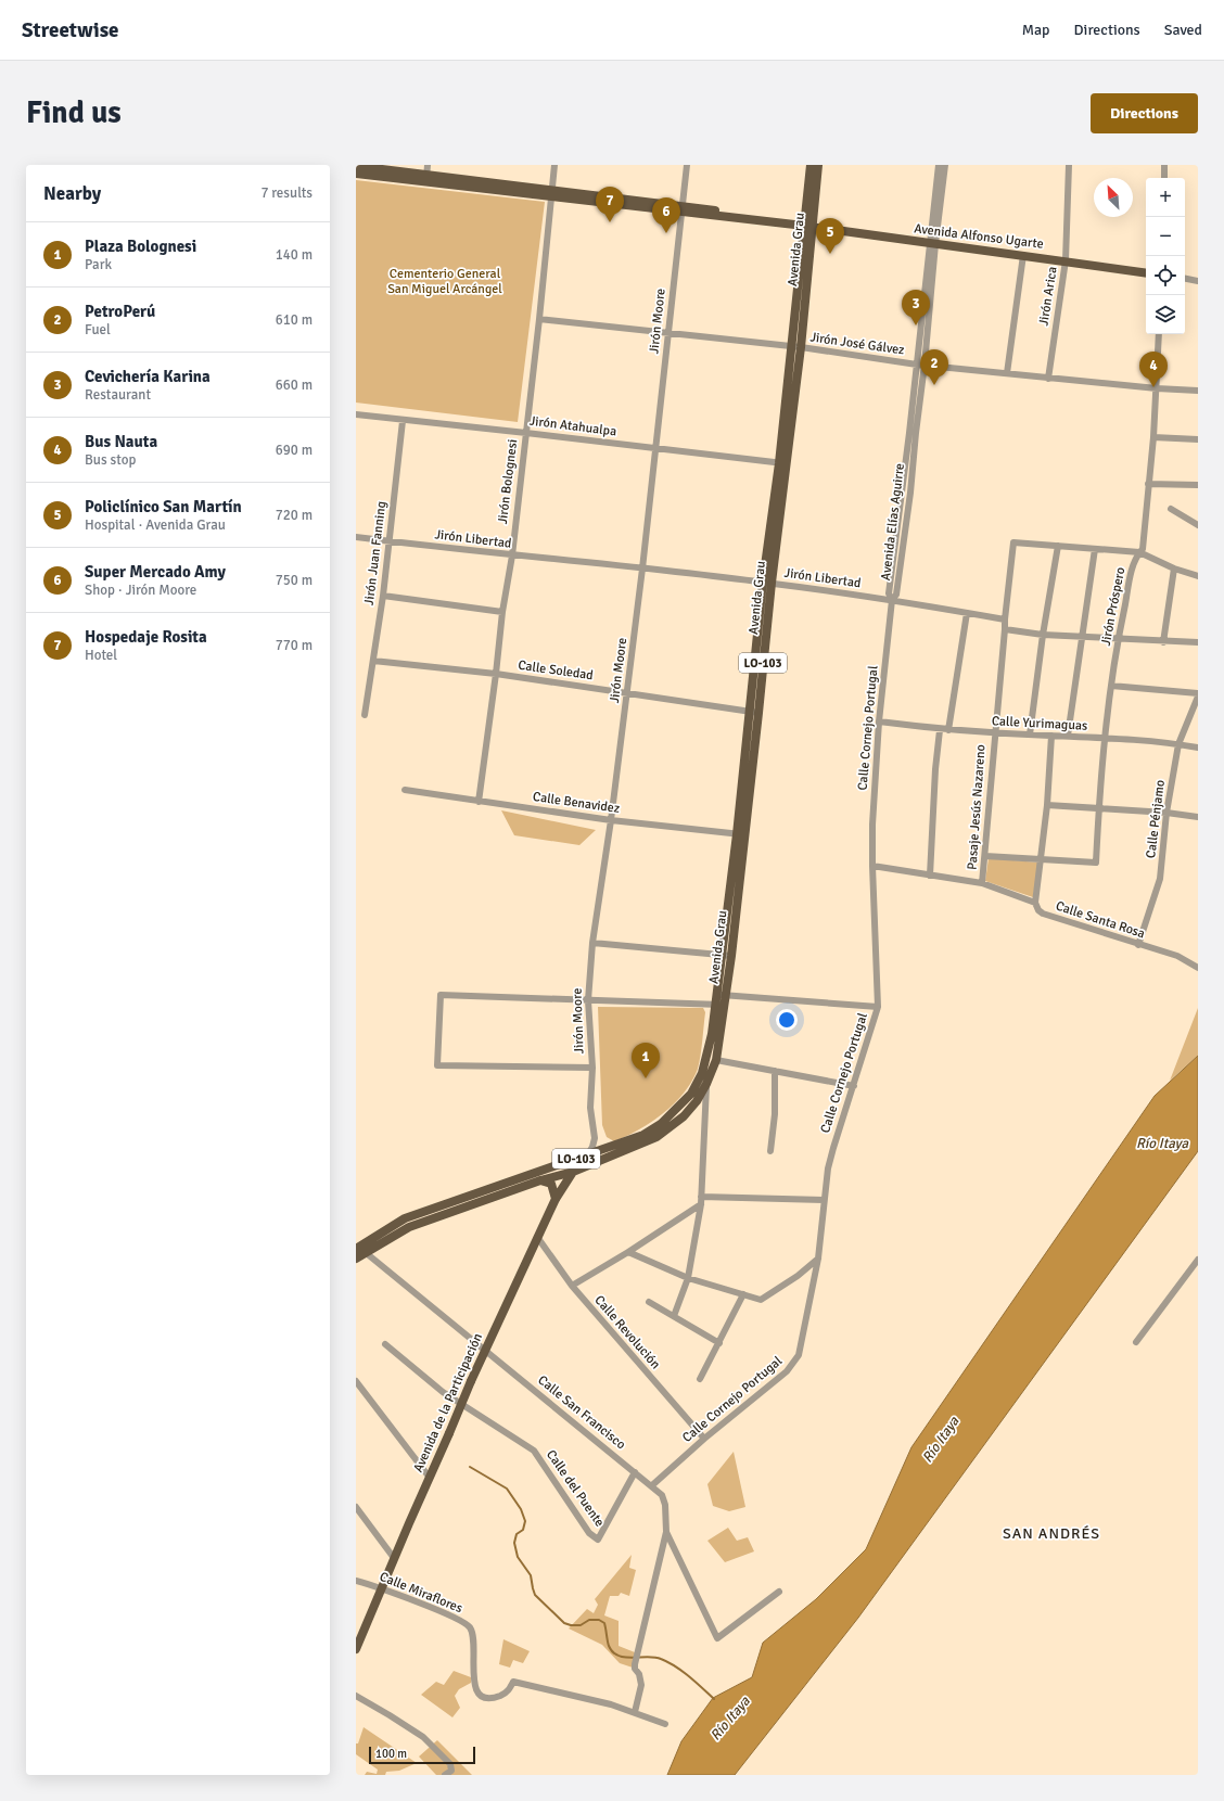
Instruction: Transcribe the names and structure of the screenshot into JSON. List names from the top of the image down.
{
  "streets": {
    "main road": [
      "Avenida Alfonso Ugarte",
      "Avenida Grau",
      "LO-103",
      "Avenida de la Participación"
    ],
    "street": [
      "Jirón Arica",
      "Jirón Moore",
      "Jirón José Gálvez",
      "Jirón Atahualpa",
      "Jirón Bolognesi",
      "Avenida Elías Aguirre",
      "Jirón Libertad",
      "Jirón Juan Fanning",
      "Jirón Próspero",
      "Calle Soledad",
      "Calle Yurimaguas",
      "Calle Cornejo Portugal",
      "Calle Benavidez",
      "Pasaje Jesús Nazareno",
      "Calle Pénjamo",
      "Calle Santa Rosa",
      "Calle Revolución",
      "Calle San Francisco",
      "Calle del Puente",
      "Calle Miraflores"
    ]
  },
  "crossings": [
    ["Avenida Alfonso Ugarte", "Avenida Grau"],
    ["Avenida Alfonso Ugarte", "Jirón Arica"],
    ["Avenida Alfonso Ugarte", "Jirón Moore"],
    ["Avenida Alfonso Ugarte", "Jirón Bolognesi"],
    ["Avenida Alfonso Ugarte", "Avenida Elías Aguirre"],
    ["Avenida Grau", "Jirón José Gálvez"],
    ["Avenida Grau", "Jirón Atahualpa"],
    ["Avenida Grau", "Jirón Libertad"],
    ["Avenida Grau", "LO-103"],
    ["Avenida Grau", "Calle Soledad"],
    ["Avenida Grau", "Calle Benavidez"],
    ["Jirón Arica", "Jirón José Gálvez"],
    ["Jirón Moore", "Jirón José Gálvez"],
    ["Jirón Moore", "Jirón Atahualpa"],
    ["Jirón Moore", "Jirón Libertad"],
    ["Jirón Moore", "LO-103"],
    ["Jirón Moore", "Calle Soledad"],
    ["Jirón Moore", "Calle Benavidez"],
    ["Jirón Moore", "Avenida de la Participación"],
    ["Jirón José Gálvez", "Jirón Bolognesi"],
    ["Jirón José Gálvez", "Avenida Elías Aguirre"],
    ["Jirón José Gálvez", "Jirón Próspero"],
    ["Jirón Atahualpa", "Jirón Bolognesi"],
    ["Jirón Atahualpa", "Jirón Juan Fanning"],
    ["Jirón Bolognesi", "Jirón Libertad"],
    ["Jirón Bolognesi", "Calle Soledad"],
    ["Jirón Bolognesi", "Calle Benavidez"],
    ["Avenida Elías Aguirre", "Jirón Libertad"],
    ["Avenida Elías Aguirre", "Calle Cornejo Portugal"],
    ["Jirón Libertad", "Jirón Juan Fanning"],
    ["Jirón Libertad", "Calle Cornejo Portugal"],
    ["Jirón Juan Fanning", "Calle Soledad"],
    ["Jirón Próspero", "Calle Yurimaguas"],
    ["LO-103", "Avenida de la Participación"],
    ["LO-103", "Calle San Francisco"],
    ["Calle Yurimaguas", "Calle Cornejo Portugal"],
    ["Calle Yurimaguas", "Pasaje Jesús Nazareno"],
    ["Calle Yurimaguas", "Calle Pénjamo"],
    ["Calle Cornejo Portugal", "Calle Santa Rosa"],
    ["Calle Cornejo Portugal", "Calle Revolución"],
    ["Calle Cornejo Portugal", "Calle San Francisco"],
    ["Pasaje Jesús Nazareno", "Calle Santa Rosa"],
    ["Calle Pénjamo", "Calle Santa Rosa"],
    ["Calle Revolución", "Avenida de la Participación"],
    ["Avenida de la Participación", "Calle San Francisco"],
    ["Avenida de la Participación", "Calle Miraflores"],
    ["Calle San Francisco", "Calle del Puente"]
  ],
  "districts": ["SAN ANDRÉS"],
  "water": ["Río Itaya"],
  "parks": ["Cementerio General San Miguel Arcángel"],
  "scale_bar": "100 m",
  "north": "top left",
  "page": {
    "header": "Streetwise",
    "nav": ["Map", "Directions", "Saved"],
    "buttons": "Directions",
    "title": "Find us",
    "heading": ["Nearby", "7 results"],
    "map_buttons": ["+", "−"],
    "pins": [
      "7",
      "6",
      "5",
      "3",
      "2",
      "4",
      "1"
    ],
    "list": [
      {
        "mark": "1",
        "name": "Plaza Bolognesi",
        "note": "Park",
        "value": "140 m"
      },
      {
        "mark": "2",
        "name": "PetroPerú",
        "note": "Fuel",
        "value": "610 m"
      },
      {
        "mark": "3",
        "name": "Cevichería Karina",
        "note": "Restaurant",
        "value": "660 m"
      },
      {
        "mark": "4",
        "name": "Bus Nauta",
        "note": "Bus stop",
        "value": "690 m"
      },
      {
        "mark": "5",
        "name": "Policlínico San Martín",
        "note": "Hospital · Avenida Grau",
        "value": "720 m"
      },
      {
        "mark": "6",
        "name": "Super Mercado Amy",
        "note": "Shop · Jirón Moore",
        "value": "750 m"
      },
      {
        "mark": "7",
        "name": "Hospedaje Rosita",
        "note": "Hotel",
        "value": "770 m"
      }
    ],
    "scale": "100 m"
  }
}
